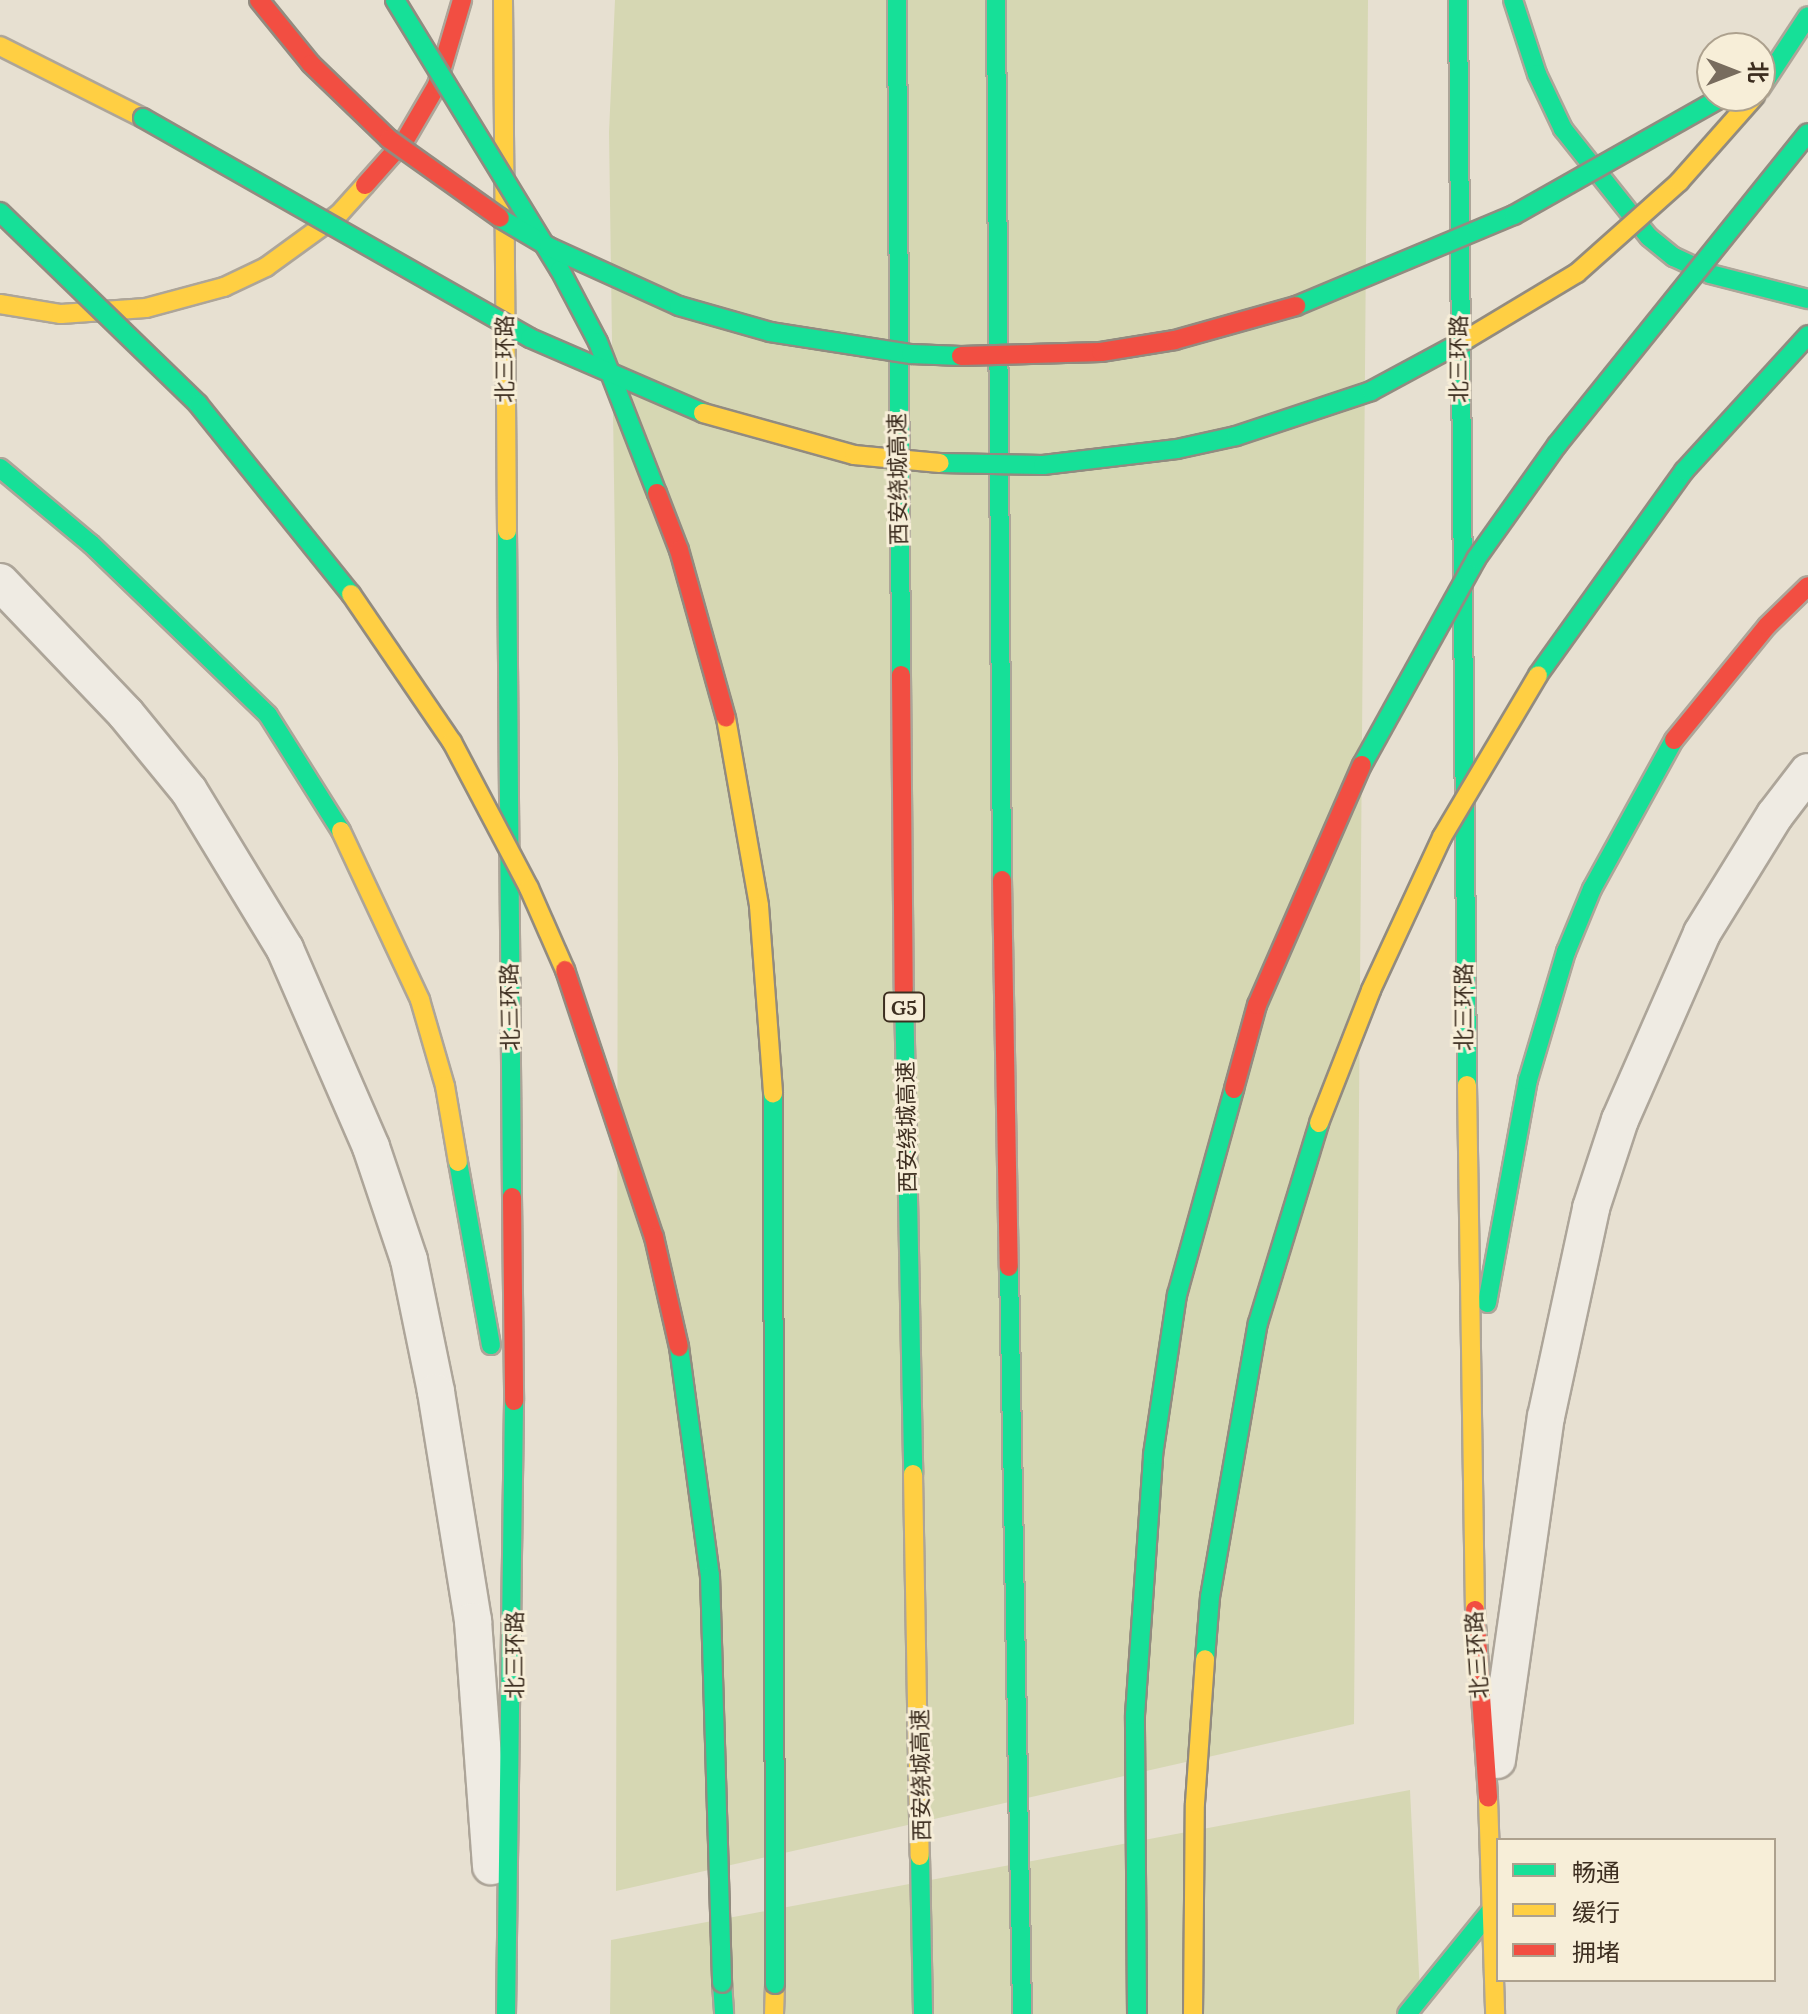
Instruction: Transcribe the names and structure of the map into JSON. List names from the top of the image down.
{
  "streets": {
    "highway": ["北三环路", "西安绕城高速", "G5"]
  },
  "legend": ["畅通", "缓行", "拥堵"],
  "north": "right"
}
